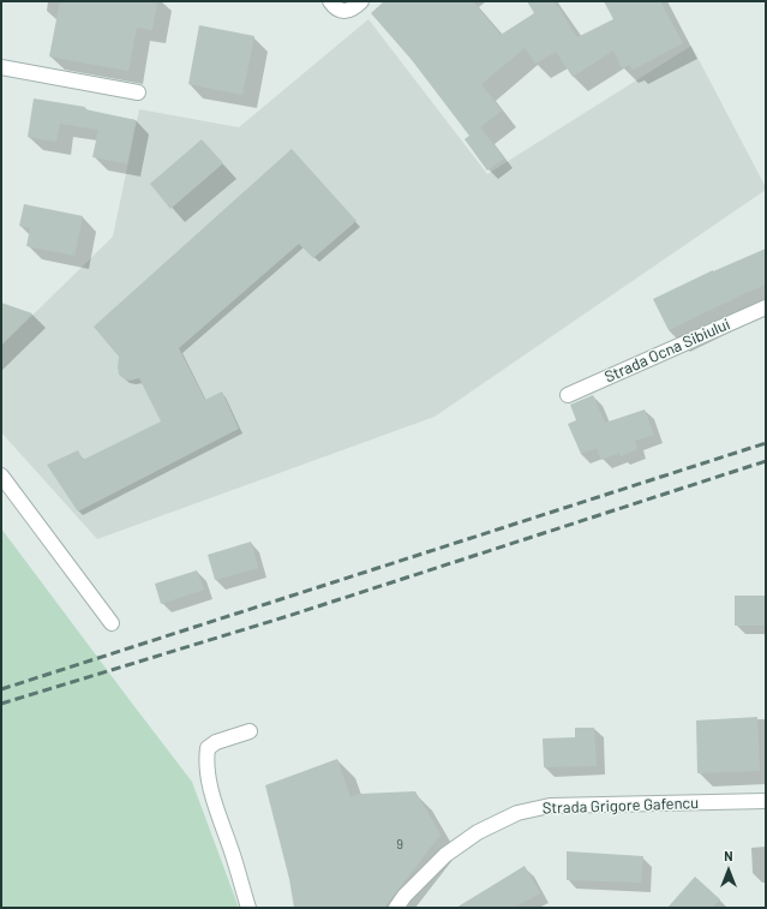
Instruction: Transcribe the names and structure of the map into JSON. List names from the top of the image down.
{
  "streets": {
    "street": ["Strada Ocna Sibiului", "Strada Grigore Gafencu"]
  },
  "house_numbers": ["9"],
  "north": "top"
}
